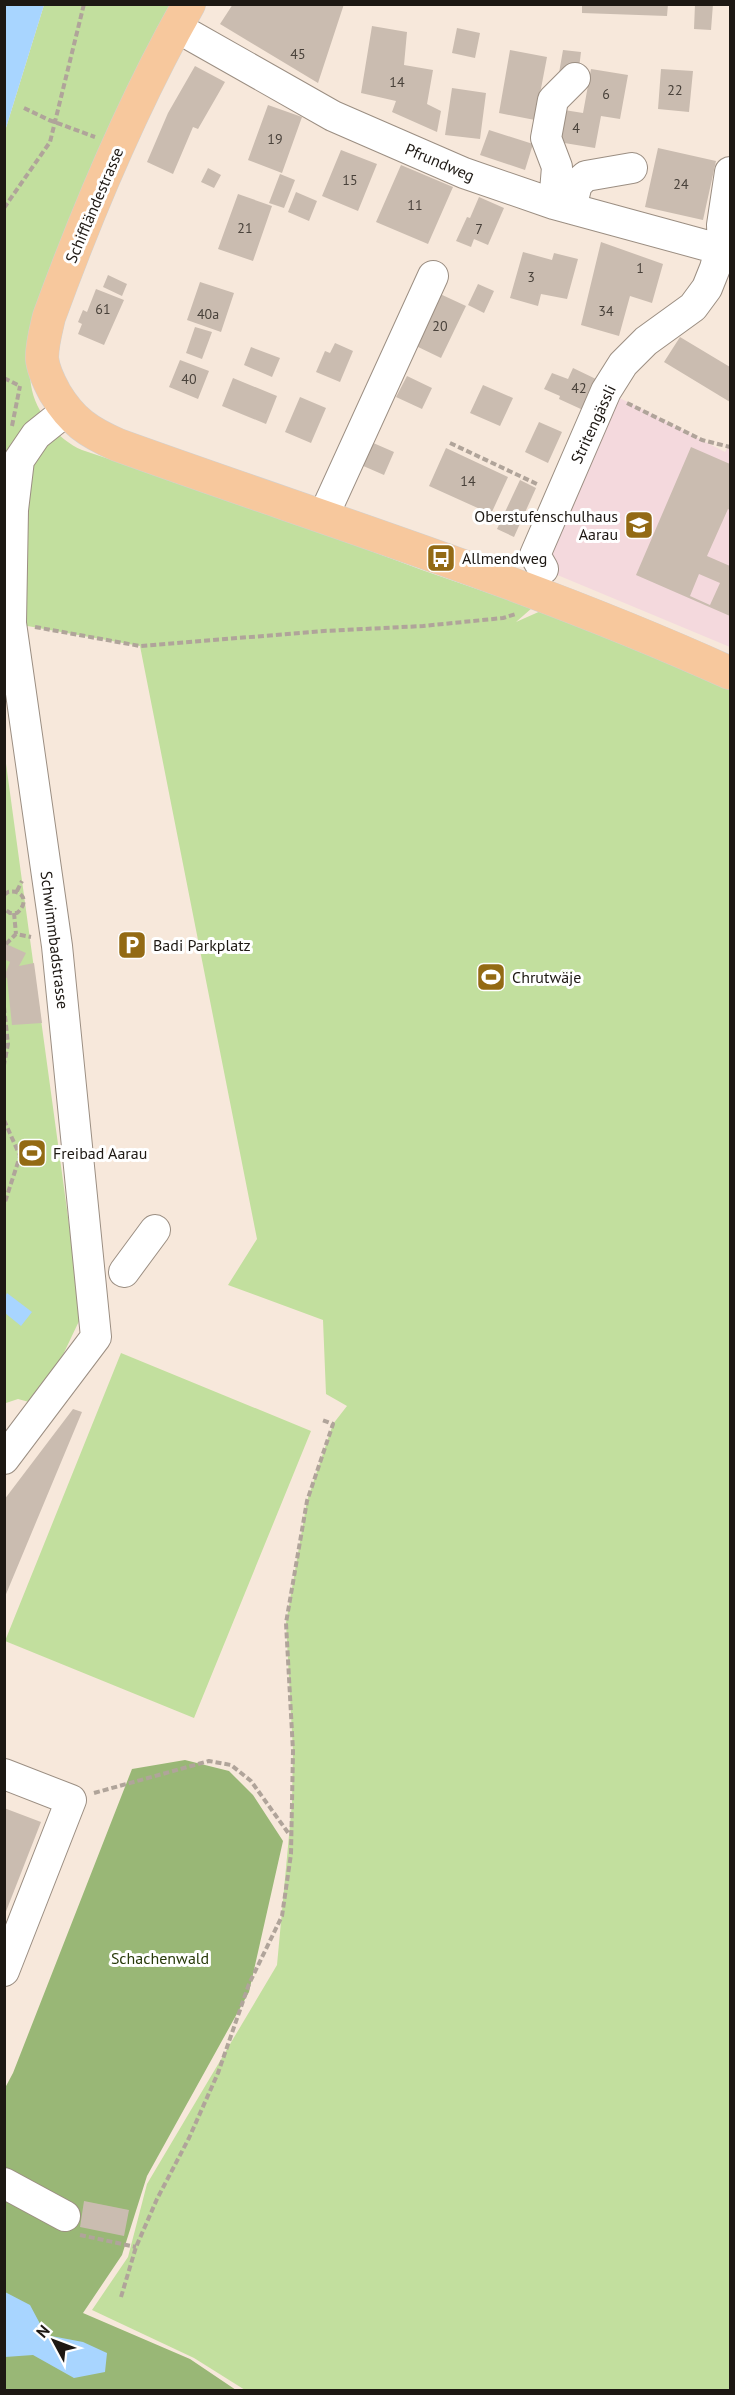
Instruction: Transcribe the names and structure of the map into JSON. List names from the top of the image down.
{
  "streets": {
    "main road": ["Schiffländestrasse"],
    "street": ["Pfrundweg", "Stritengässli", "Schwimmbadstrasse"]
  },
  "crossings": [
    ["Pfrundweg", "Schiffländestrasse"],
    ["Pfrundweg", "Stritengässli"],
    ["Schiffländestrasse", "Schwimmbadstrasse"]
  ],
  "parks": ["Schachenwald"],
  "places": {
    "school or university": ["Oberstufenschulhaus Aarau"],
    "bus stop": ["Allmendweg"],
    "parking": ["Badi Parkplatz"],
    "sports": ["Chrutwäje", "Freibad Aarau"]
  },
  "house_numbers": [
    "45",
    "14",
    "22",
    "6",
    "4",
    "19",
    "15",
    "24",
    "11",
    "21",
    "7",
    "1",
    "3",
    "61",
    "34",
    "40a",
    "20",
    "40",
    "42",
    "14"
  ],
  "north": "top left"
}
